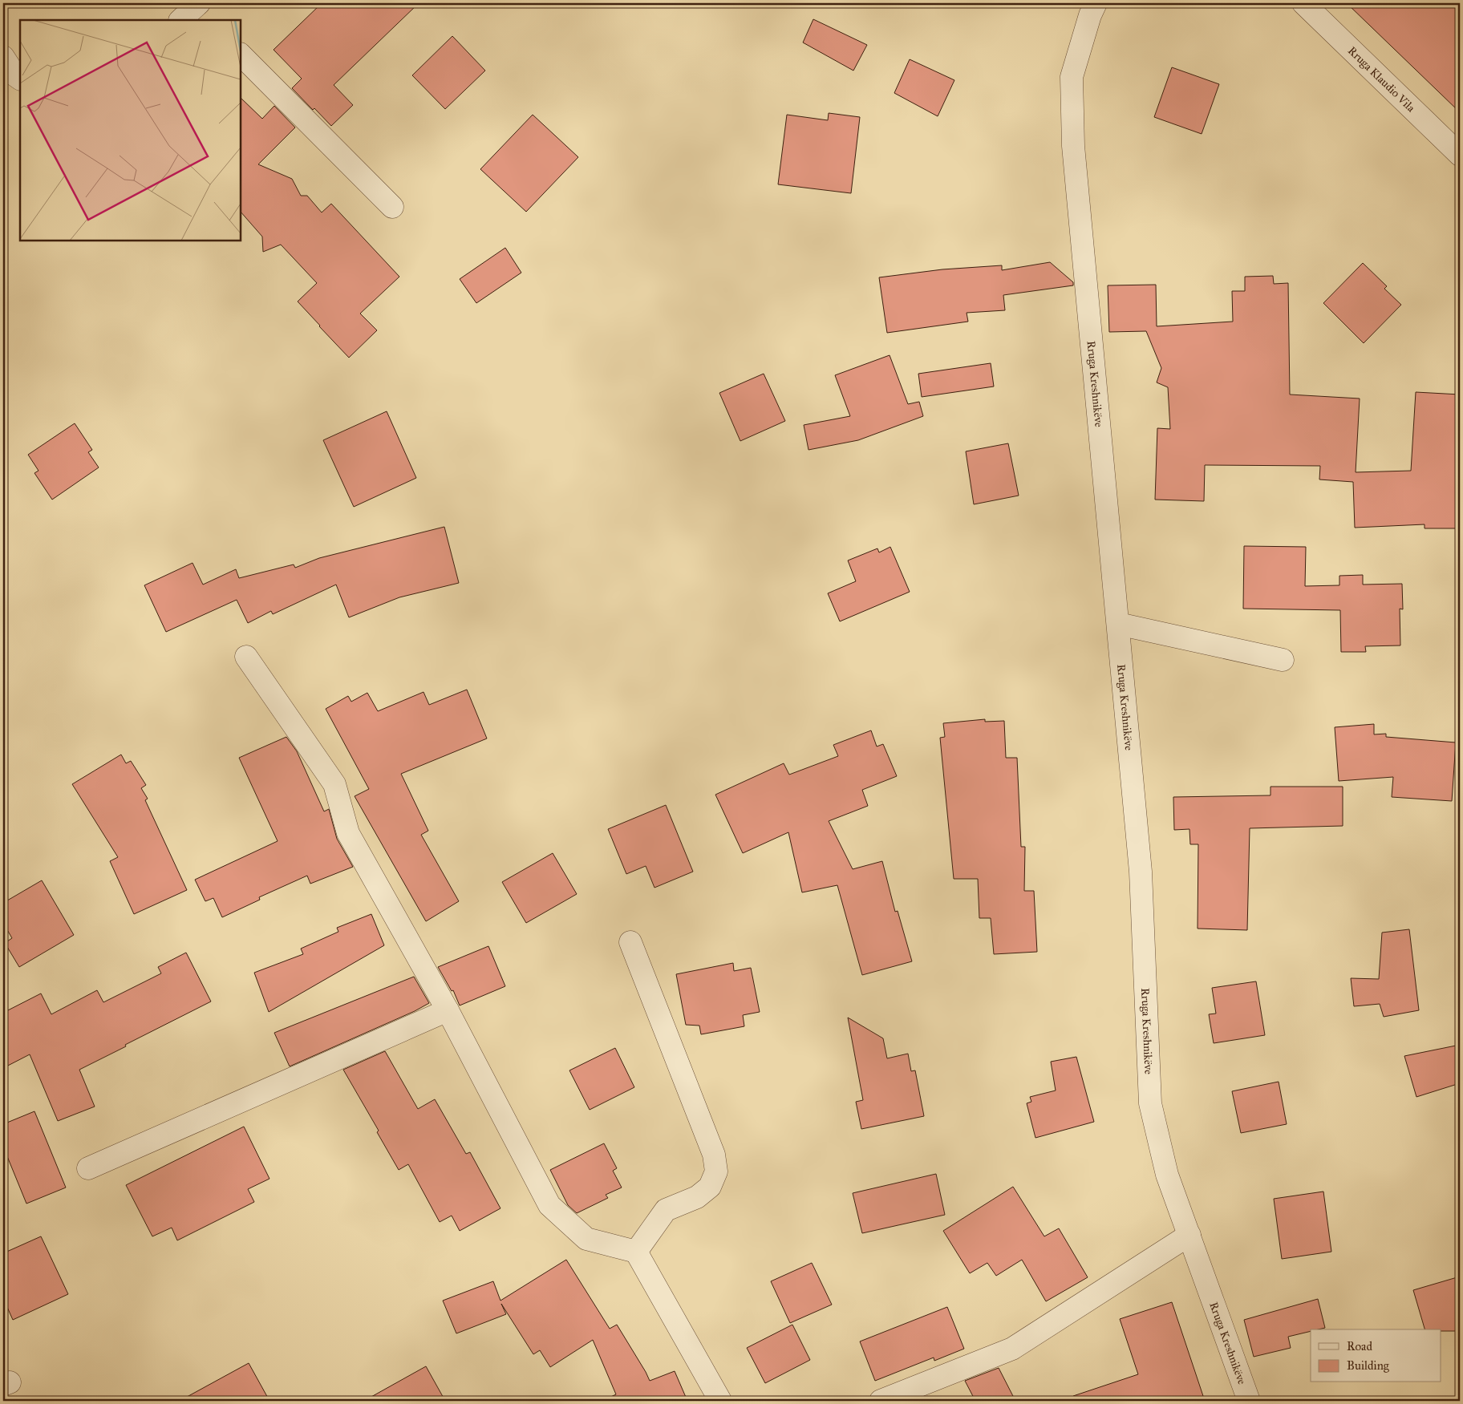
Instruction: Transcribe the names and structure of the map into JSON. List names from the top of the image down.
{
  "streets": {
    "street": ["Rruga Klaudio Vila", "Rruga Kreshnikëve"]
  },
  "legend": ["Road", "Building"]
}
